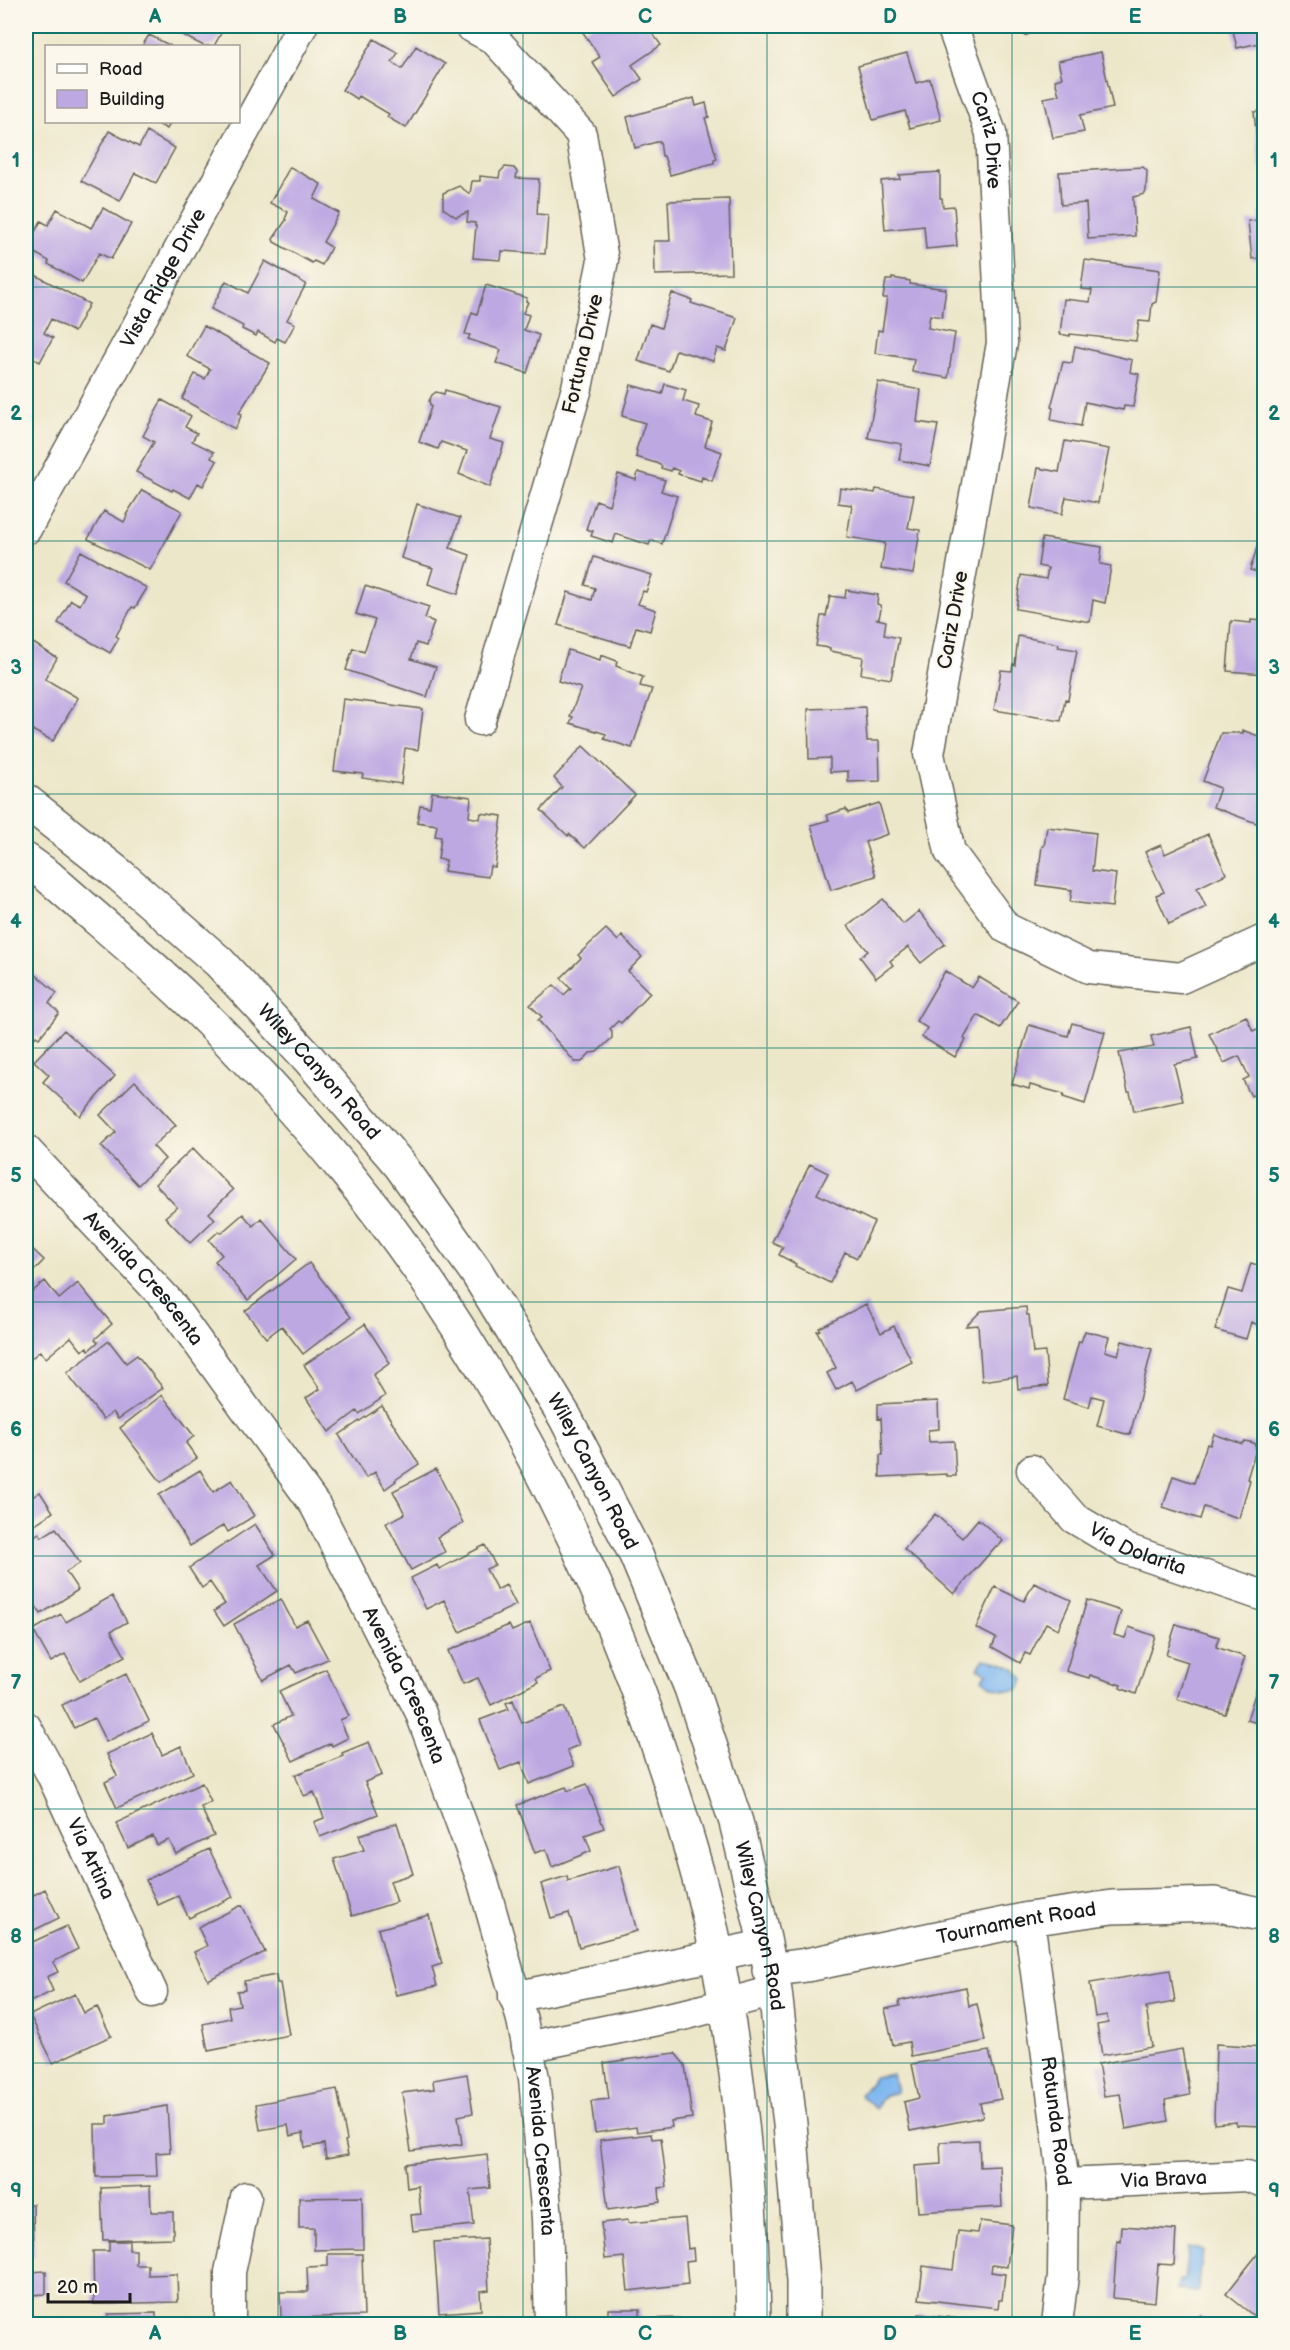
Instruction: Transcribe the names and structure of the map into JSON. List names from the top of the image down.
{
  "streets": {
    "main road": ["Wiley Canyon Road", "Tournament Road"],
    "street": [
      "Cariz Drive",
      "Vista Ridge Drive",
      "Fortuna Drive",
      "Avenida Crescenta",
      "Via Dolarita",
      "Via Artina",
      "Rotunda Road",
      "Via Brava"
    ]
  },
  "crossings": [
    ["Wiley Canyon Road", "Tournament Road"],
    ["Avenida Crescenta", "Tournament Road"],
    ["Tournament Road", "Rotunda Road"],
    ["Rotunda Road", "Via Brava"]
  ],
  "legend": ["Road", "Building"],
  "scale_bar": "20 m",
  "grid": {
    "columns": [
      "A",
      "B",
      "C",
      "D",
      "E"
    ],
    "rows": [
      "1",
      "2",
      "3",
      "4",
      "5",
      "6",
      "7",
      "8",
      "9"
    ]
  }
}
